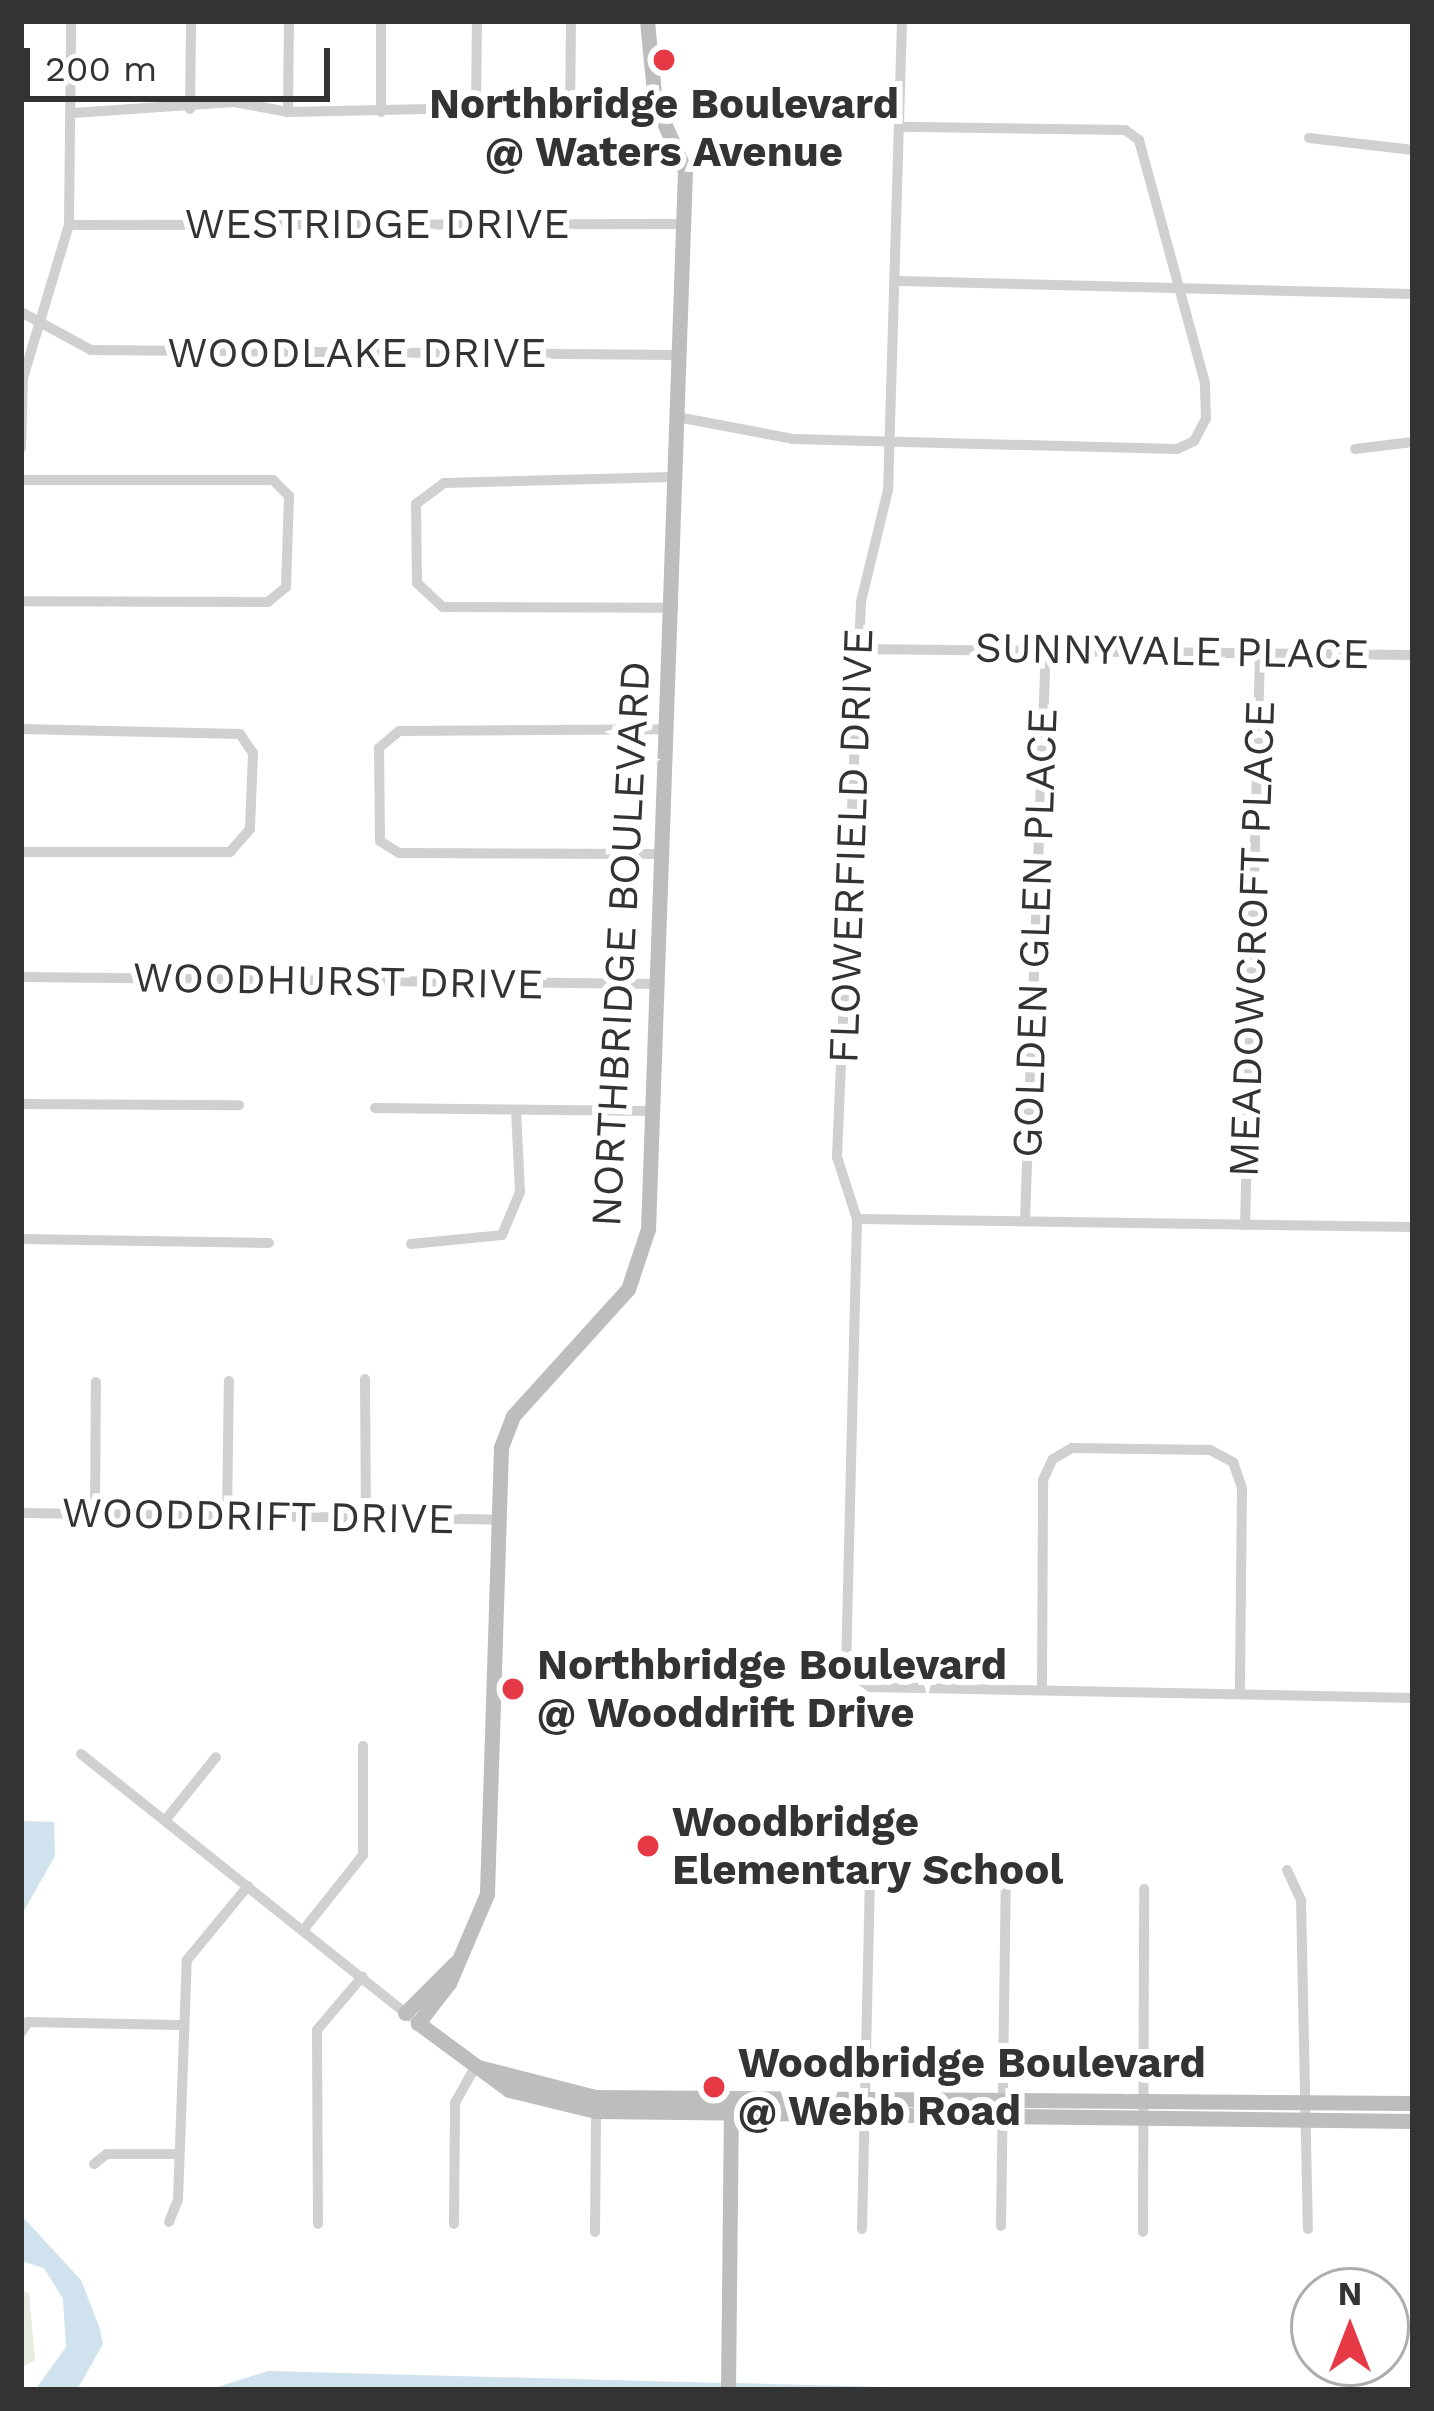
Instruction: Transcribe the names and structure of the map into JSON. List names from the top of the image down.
{
  "streets": {
    "street": [
      "WESTRIDGE DRIVE",
      "WOODLAKE DRIVE",
      "SUNNYVALE PLACE",
      "FLOWERFIELD DRIVE",
      "GOLDEN GLEN PLACE",
      "MEADOWCROFT PLACE",
      "NORTHBRIDGE BOULEVARD",
      "WOODHURST DRIVE",
      "WOODDRIFT DRIVE"
    ]
  },
  "crossings": [
    ["WESTRIDGE DRIVE", "NORTHBRIDGE BOULEVARD"],
    ["WOODLAKE DRIVE", "NORTHBRIDGE BOULEVARD"],
    ["SUNNYVALE PLACE", "FLOWERFIELD DRIVE"],
    ["SUNNYVALE PLACE", "GOLDEN GLEN PLACE"],
    ["SUNNYVALE PLACE", "MEADOWCROFT PLACE"],
    ["NORTHBRIDGE BOULEVARD", "WOODHURST DRIVE"],
    ["NORTHBRIDGE BOULEVARD", "WOODDRIFT DRIVE"]
  ],
  "places": [
    "Northbridge Boulevard @ Waters Avenue",
    "Northbridge Boulevard @ Wooddrift Drive",
    "Woodbridge Elementary School",
    "Woodbridge Boulevard @ Webb Road"
  ],
  "scale_bar": "200 m",
  "north": "top"
}
